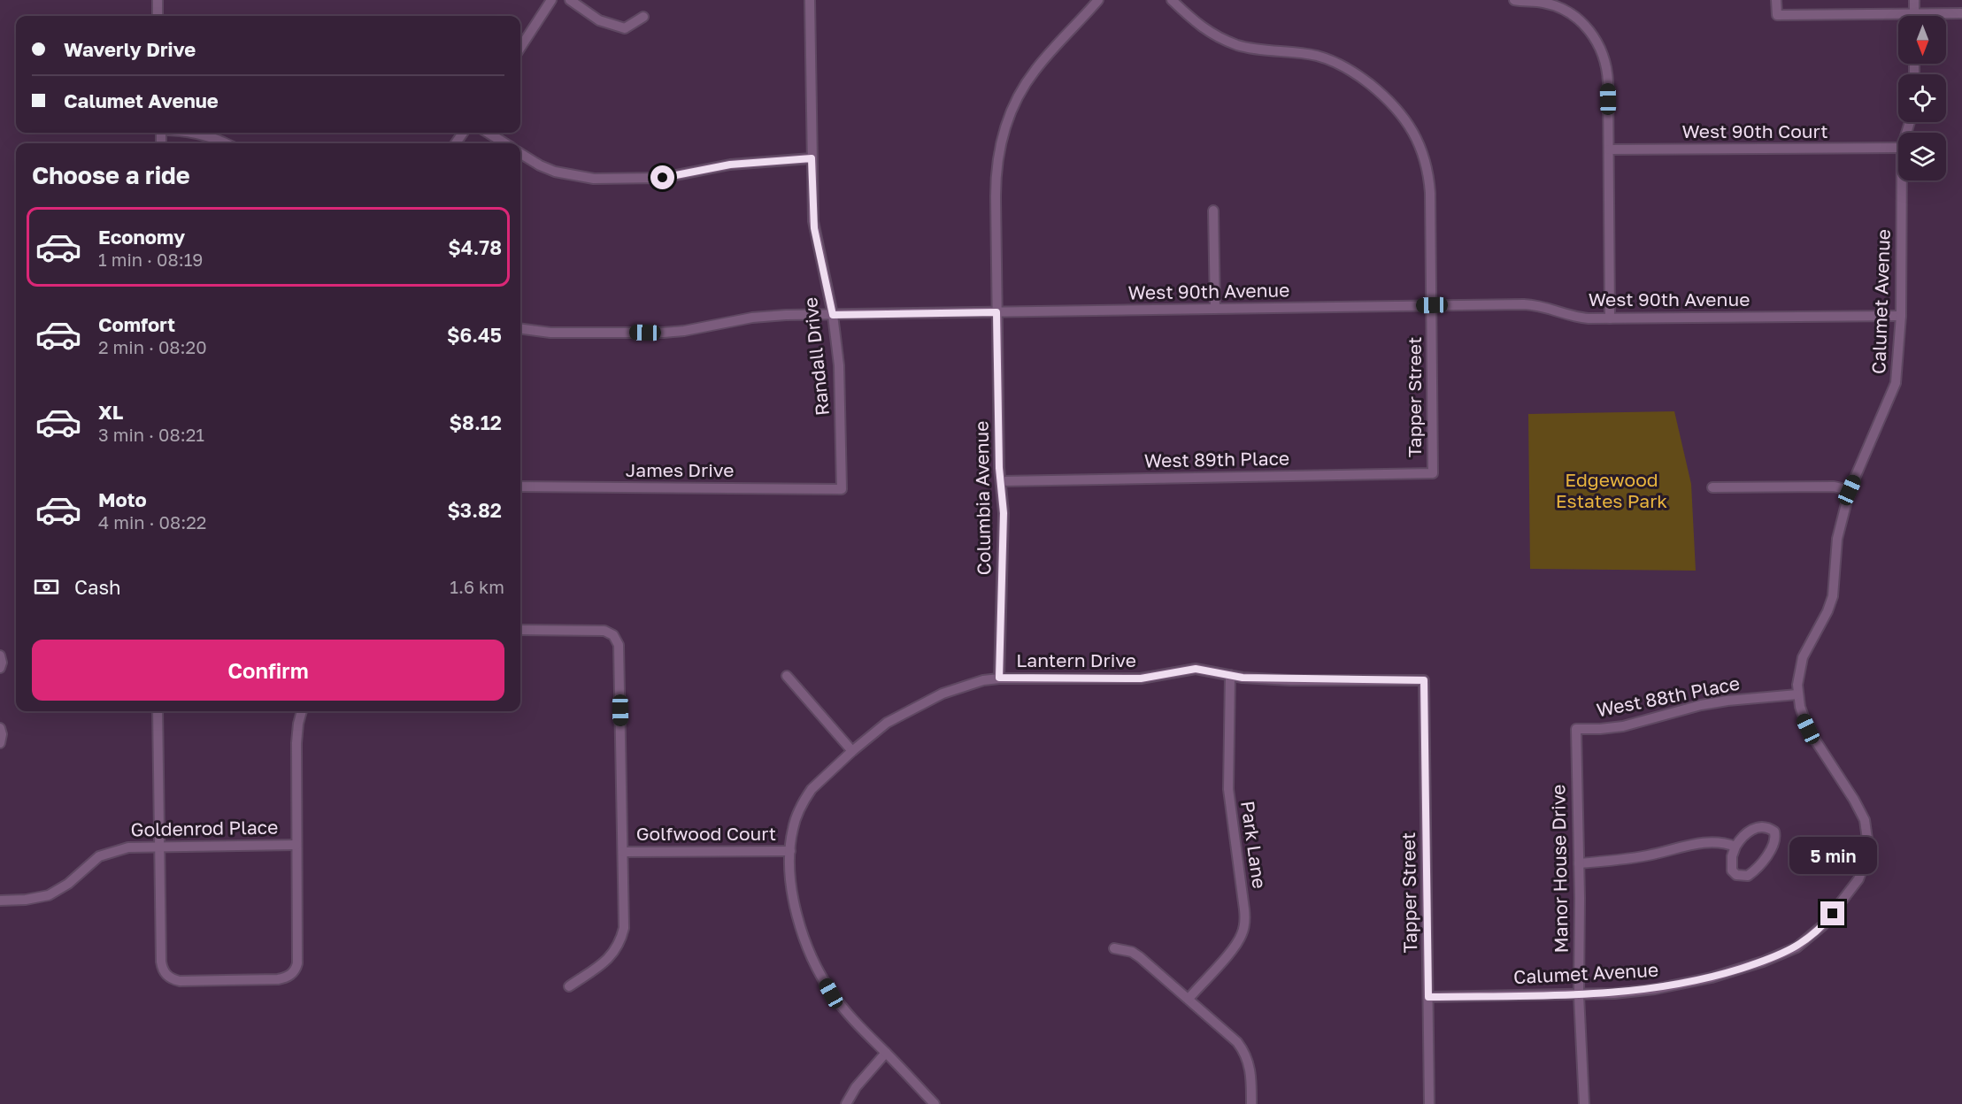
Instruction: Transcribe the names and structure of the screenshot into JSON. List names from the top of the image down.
{
  "streets": {
    "street": [
      "West 90th Court",
      "West 90th Avenue",
      "Calumet Avenue",
      "Randall Drive",
      "Tapper Street",
      "West 89th Place",
      "James Drive",
      "Columbia Avenue",
      "Lantern Drive",
      "West 88th Place",
      "Goldenrod Place",
      "Golfwood Court",
      "Park Lane",
      "Manor House Drive"
    ]
  },
  "crossings": [
    ["West 90th Avenue", "Calumet Avenue"],
    ["West 90th Avenue", "Randall Drive"],
    ["West 90th Avenue", "Tapper Street"],
    ["West 90th Avenue", "Columbia Avenue"],
    ["Calumet Avenue", "Tapper Street"],
    ["Calumet Avenue", "West 88th Place"],
    ["Calumet Avenue", "Manor House Drive"],
    ["Randall Drive", "James Drive"],
    ["Tapper Street", "West 89th Place"],
    ["Tapper Street", "Lantern Drive"],
    ["West 89th Place", "Columbia Avenue"],
    ["Columbia Avenue", "Lantern Drive"],
    ["Lantern Drive", "Golfwood Court"],
    ["Lantern Drive", "Park Lane"],
    ["West 88th Place", "Manor House Drive"]
  ],
  "parks": ["Edgewood Estates Park"],
  "north": "bottom",
  "page": {
    "banner": ["Waverly Drive", "Calumet Avenue"],
    "heading": "Choose a ride",
    "list": [
      {
        "name": "Economy",
        "note": "1 min · 08:19",
        "value": "$4.78"
      },
      {
        "name": "Comfort",
        "note": "2 min · 08:20",
        "value": "$6.45"
      },
      {
        "name": "XL",
        "note": "3 min · 08:21",
        "value": "$8.12"
      },
      {
        "name": "Moto",
        "note": "4 min · 08:22",
        "value": "$3.82"
      }
    ],
    "pay": ["Cash", "1.6 km"],
    "buttons": "Confirm",
    "bubble": "5 min"
  }
}
